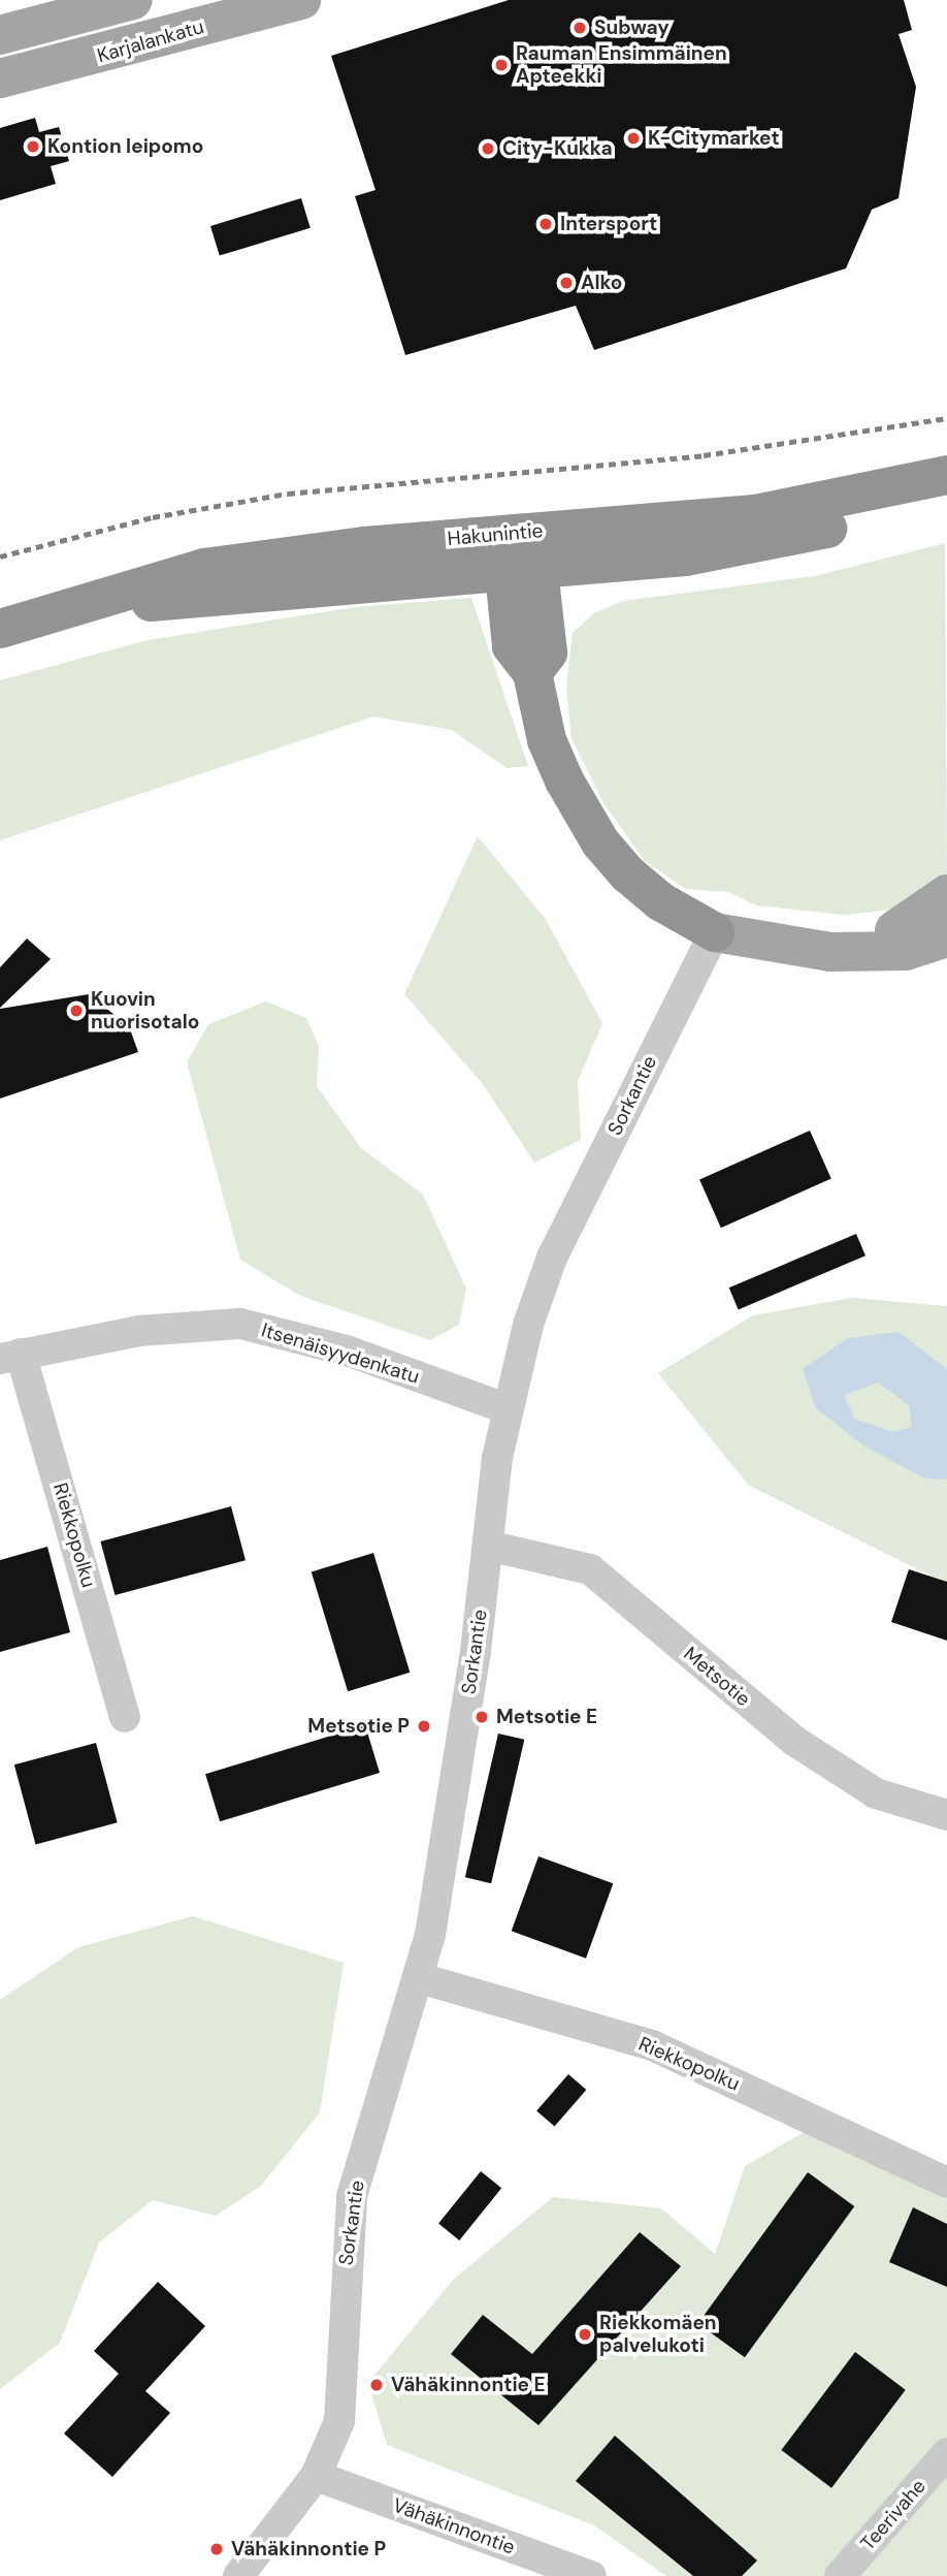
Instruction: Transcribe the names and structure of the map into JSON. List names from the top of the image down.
{
  "streets": {
    "highway": ["Hakunintie"],
    "main road": ["Karjalankatu"],
    "street": [
      "Sorkantie",
      "Itsenäisyydenkatu",
      "Riekkopolku",
      "Metsotie",
      "Teerivahe",
      "Vähäkinnontie"
    ]
  },
  "crossings": [
    ["Sorkantie", "Itsenäisyydenkatu"],
    ["Sorkantie", "Riekkopolku"],
    ["Sorkantie", "Metsotie"],
    ["Sorkantie", "Vähäkinnontie"],
    ["Itsenäisyydenkatu", "Riekkopolku"]
  ],
  "places": [
    "Subway",
    "Rauman Ensimmäinen Apteekki",
    "K-Citymarket",
    "Kontion leipomo",
    "City-Kukka",
    "Intersport",
    "Alko",
    "Kuovin nuorisotalo",
    "Metsotie E",
    "Metsotie P",
    "Riekkomäen palvelukoti",
    "Vähäkinnontie E",
    "Vähäkinnontie P"
  ]
}
